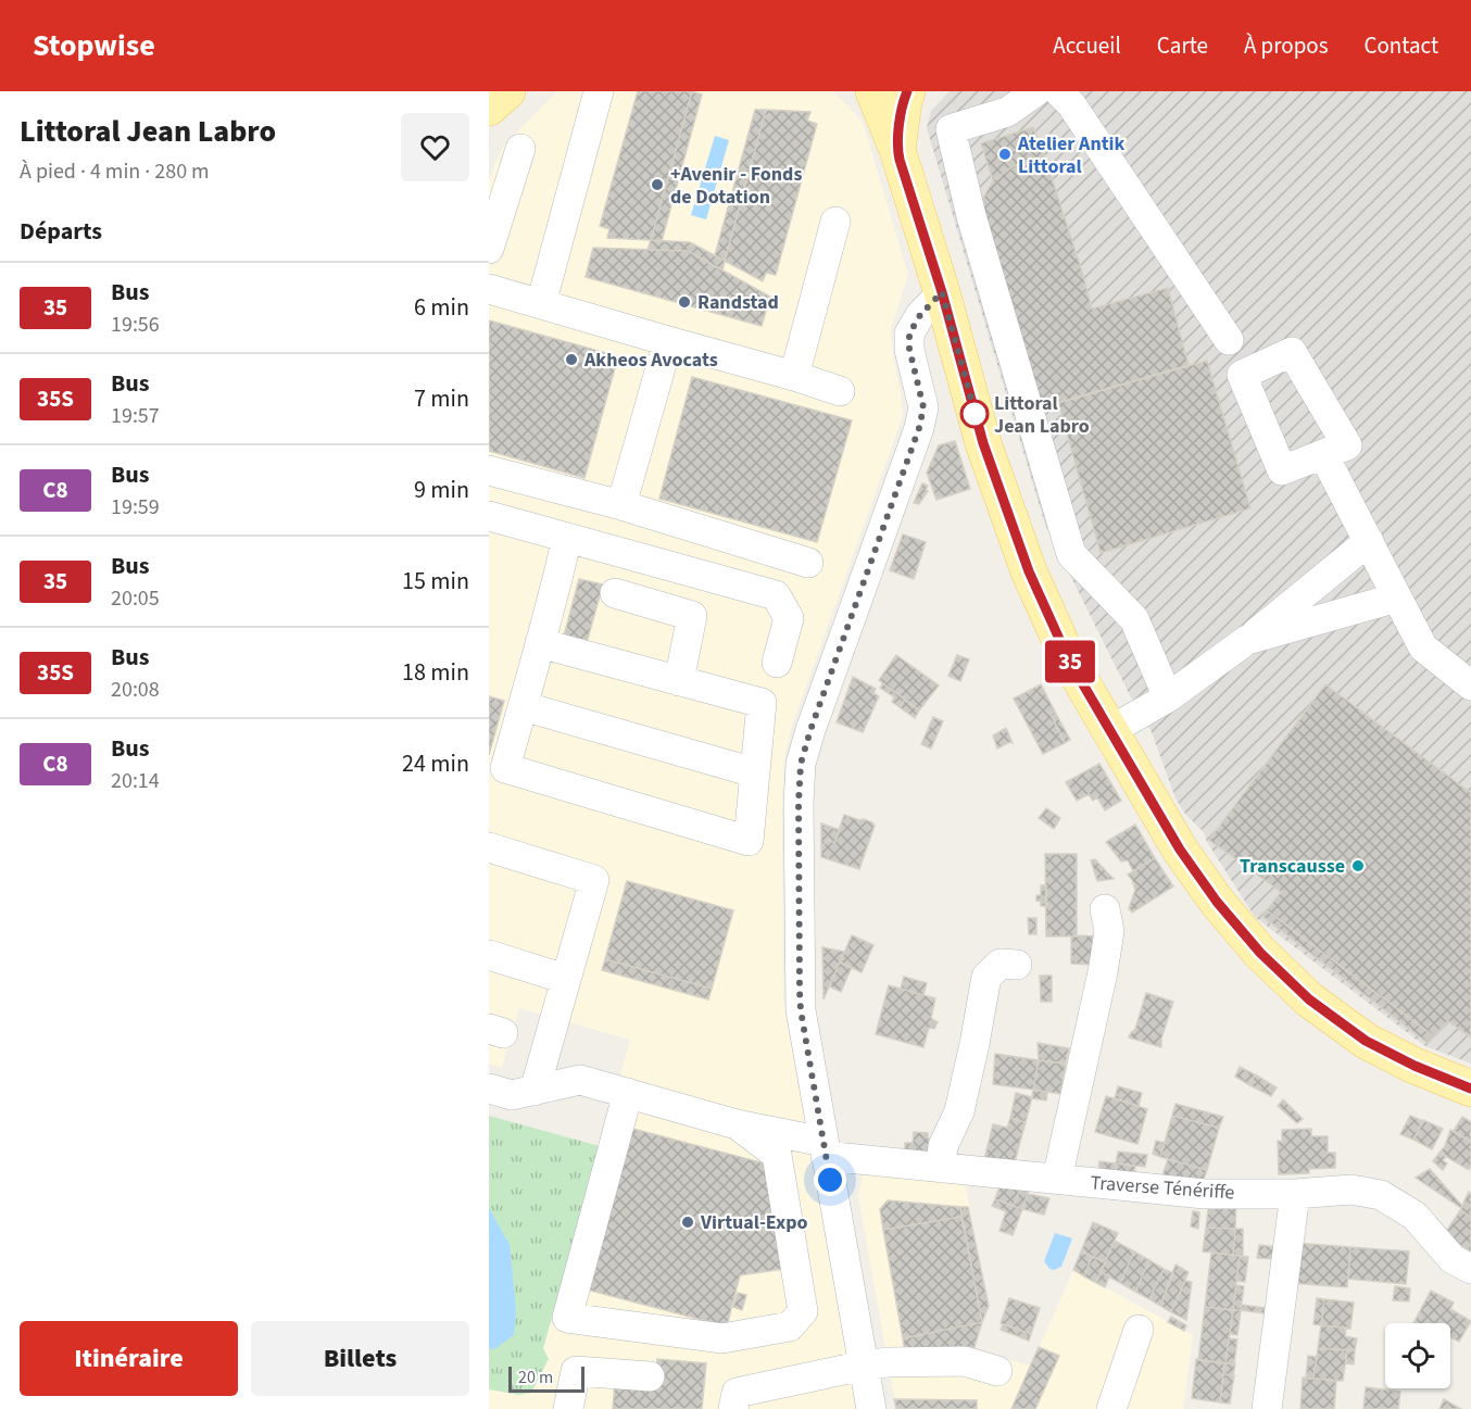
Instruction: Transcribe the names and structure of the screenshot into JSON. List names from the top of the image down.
{
  "streets": {
    "street": ["Traverse Ténériffe"]
  },
  "places": [
    "Atelier Antik Littoral",
    "+Avenir - Fonds de Dotation",
    "Randstad",
    "Akheos Avocats",
    "Littoral Jean Labro",
    "Transcausse",
    "Virtual-Expo"
  ],
  "lines": ["bus line 35"],
  "scale_bar": "20 m",
  "page": {
    "header": "Stopwise",
    "nav": [
      "Accueil",
      "Carte",
      "À propos",
      "Contact"
    ],
    "heading": [
      ["Littoral Jean Labro", "À pied · 4 min · 280 m"],
      "Départs"
    ],
    "on_map": "35",
    "list": [
      {
        "mark": "35",
        "name": "Bus",
        "note": "19:56",
        "value": "6 min"
      },
      {
        "mark": "35S",
        "name": "Bus",
        "note": "19:57",
        "value": "7 min"
      },
      {
        "mark": "C8",
        "name": "Bus",
        "note": "19:59",
        "value": "9 min"
      },
      {
        "mark": "35",
        "name": "Bus",
        "note": "20:05",
        "value": "15 min"
      },
      {
        "mark": "35S",
        "name": "Bus",
        "note": "20:08",
        "value": "18 min"
      },
      {
        "mark": "C8",
        "name": "Bus",
        "note": "20:14",
        "value": "24 min"
      }
    ],
    "buttons": ["Itinéraire", "Billets"],
    "scale": "20 m"
  }
}
